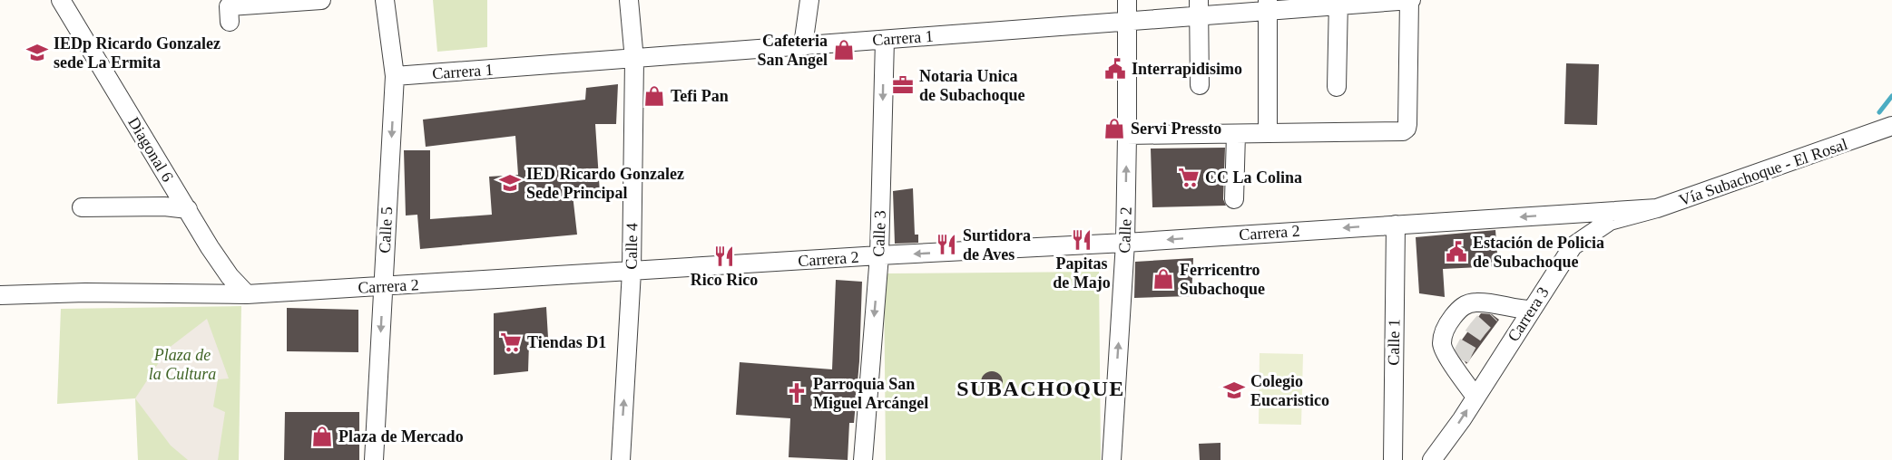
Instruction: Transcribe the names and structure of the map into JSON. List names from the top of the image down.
{
  "streets": {
    "street": [
      "Carrera 1",
      "Diagonal 6",
      "Vía Subachoque - El Rosal",
      "Calle 5",
      "Calle 2",
      "Carrera 2",
      "Calle 3",
      "Calle 4",
      "Carrera 3",
      "Calle 1"
    ]
  },
  "crossings": [
    ["Carrera 1", "Calle 5"],
    ["Carrera 1", "Calle 2"],
    ["Carrera 1", "Calle 3"],
    ["Carrera 1", "Calle 4"],
    ["Diagonal 6", "Carrera 2"],
    ["Vía Subachoque - El Rosal", "Carrera 2"],
    ["Vía Subachoque - El Rosal", "Carrera 3"],
    ["Calle 5", "Carrera 2"],
    ["Calle 2", "Carrera 2"],
    ["Carrera 2", "Calle 3"],
    ["Carrera 2", "Calle 4"],
    ["Carrera 2", "Carrera 3"],
    ["Carrera 2", "Calle 1"]
  ],
  "one_way": [
    "Calle 5",
    "Calle 2",
    "Carrera 2",
    "Calle 3",
    "Calle 4"
  ],
  "districts": ["SUBACHOQUE"],
  "parks": ["Plaza de la Cultura"],
  "places": {
    "shop": [
      "Cafeteria San Angel",
      "Tefi Pan",
      "Servi Pressto",
      "Ferricentro Subachoque",
      "Plaza de Mercado"
    ],
    "school or university": ["IEDp Ricardo Gonzalez sede La Ermita", "IED Ricardo Gonzalez Sede Principal", "Colegio Eucaristico"],
    "public building": ["Interrapidisimo", "Estación de Policia de Subachoque"],
    "office": ["Notaria Unica de Subachoque"],
    "supermarket": ["CC La Colina", "Tiendas D1"],
    "restaurant": ["Papitas de Majo", "Surtidora de Aves", "Rico Rico"],
    "church": ["Parroquia San Miguel Arcángel"]
  }
}
